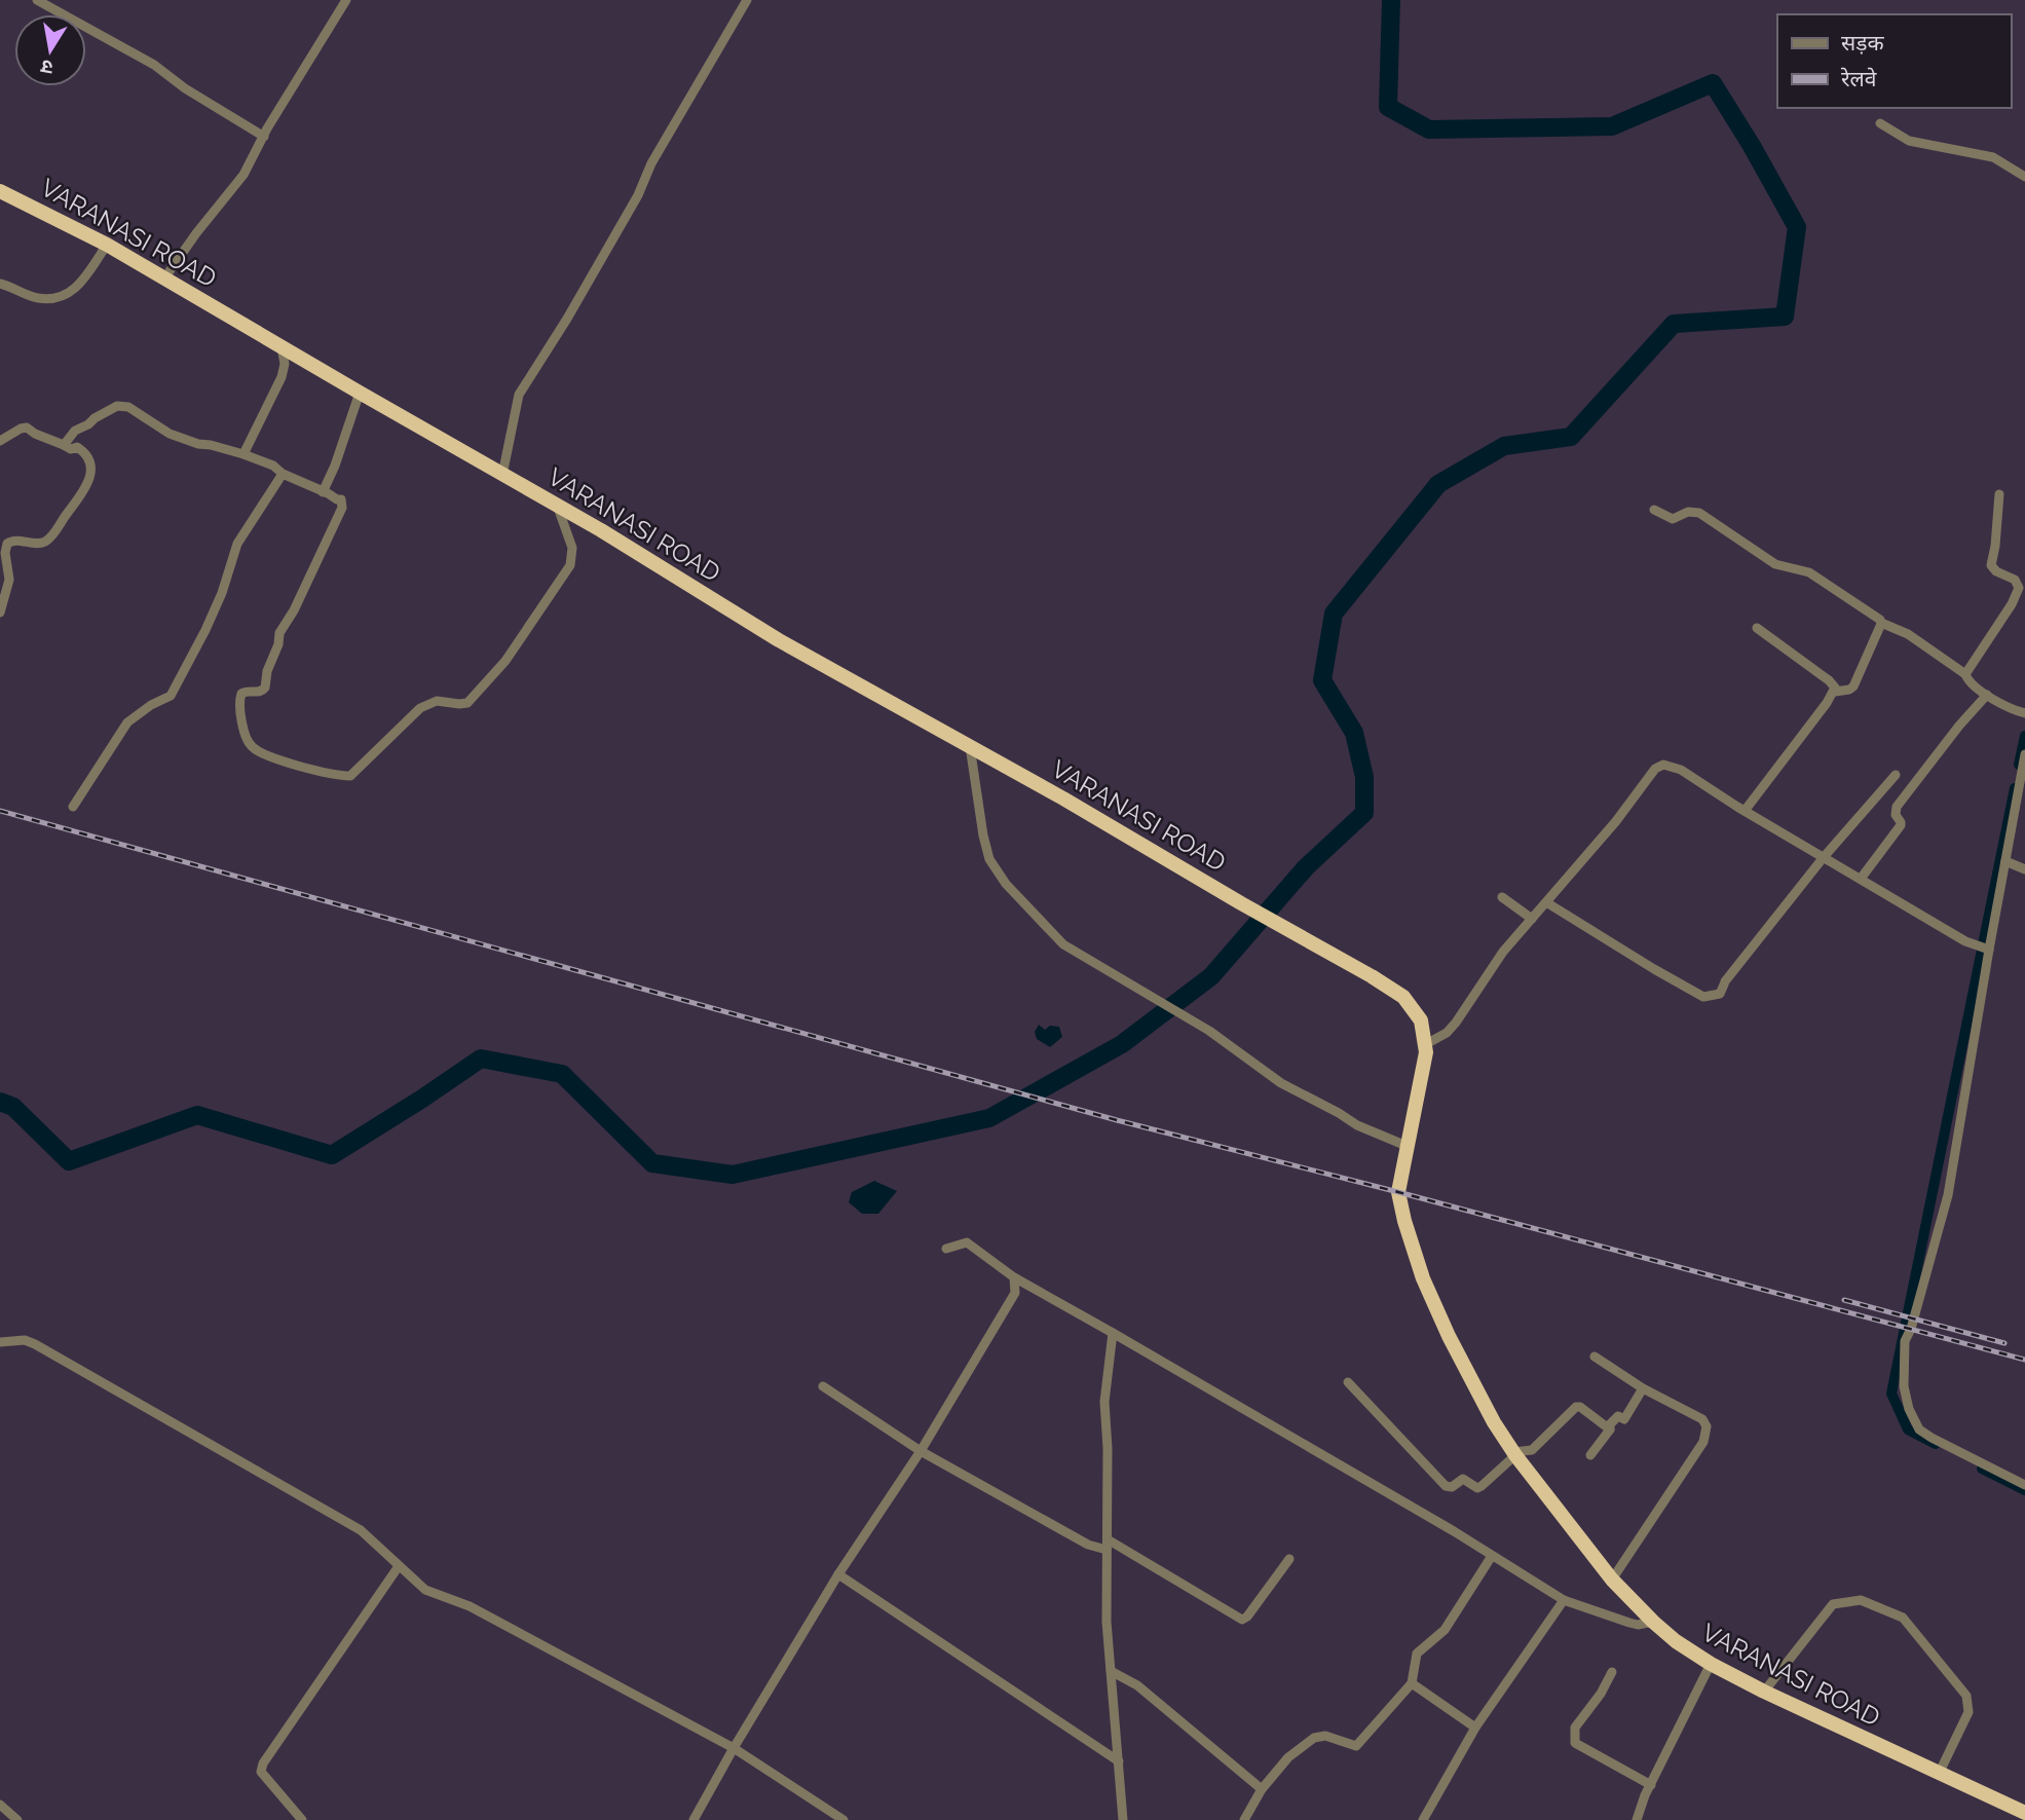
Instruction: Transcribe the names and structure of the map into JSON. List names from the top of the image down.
{
  "streets": {
    "highway": ["VARANASI ROAD"]
  },
  "legend": ["सड़क", "रेलवे"],
  "north": "bottom"
}
